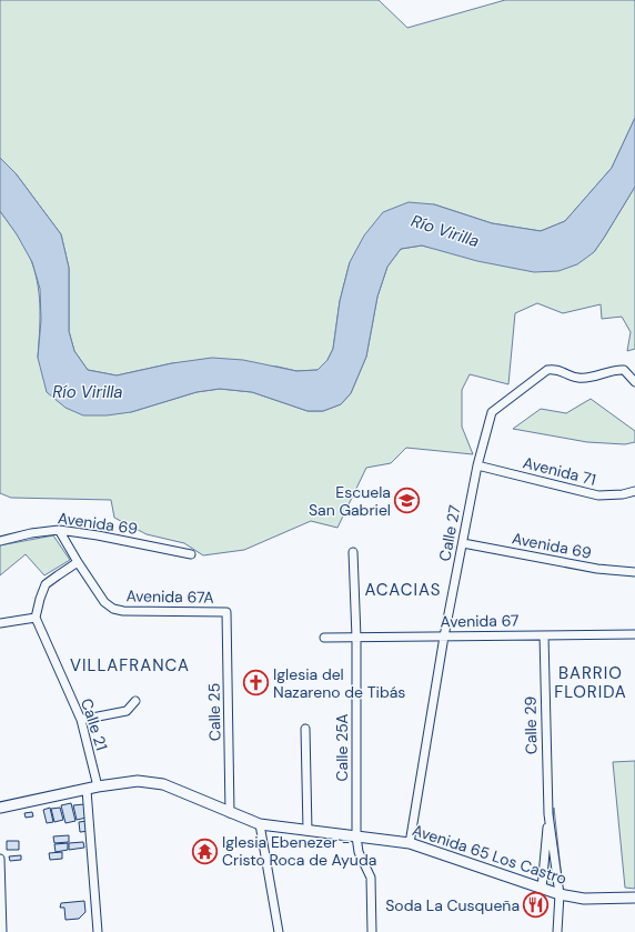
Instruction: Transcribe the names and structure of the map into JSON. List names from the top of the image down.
{
  "streets": {
    "street": [
      "Avenida 71",
      "Avenida 69",
      "Calle 27",
      "Avenida 67A",
      "Avenida 67",
      "Calle 25",
      "Calle 21",
      "Calle 29",
      "Calle 25A",
      "Avenida 65 Los Castro"
    ]
  },
  "crossings": [
    ["Avenida 71", "Calle 27"],
    ["Avenida 69", "Calle 27"],
    ["Calle 27", "Avenida 67"],
    ["Calle 27", "Avenida 65 Los Castro"],
    ["Avenida 67A", "Calle 25"],
    ["Avenida 67", "Calle 29"],
    ["Avenida 67", "Calle 25A"],
    ["Calle 25", "Avenida 65 Los Castro"],
    ["Calle 21", "Avenida 65 Los Castro"],
    ["Calle 29", "Avenida 65 Los Castro"],
    ["Calle 25A", "Avenida 65 Los Castro"]
  ],
  "districts": ["ACACIAS", "VILLAFRANCA", "BARRIO FLORIDA"],
  "water": ["Río Virilla"],
  "places": {
    "school or university": ["Escuela San Gabriel"],
    "church": ["Iglesia del Nazareno de Tibás"],
    "temple": ["Iglesia Ebenezer - Cristo Roca de Ayuda"],
    "restaurant": ["Soda La Cusqueña"]
  }
}
